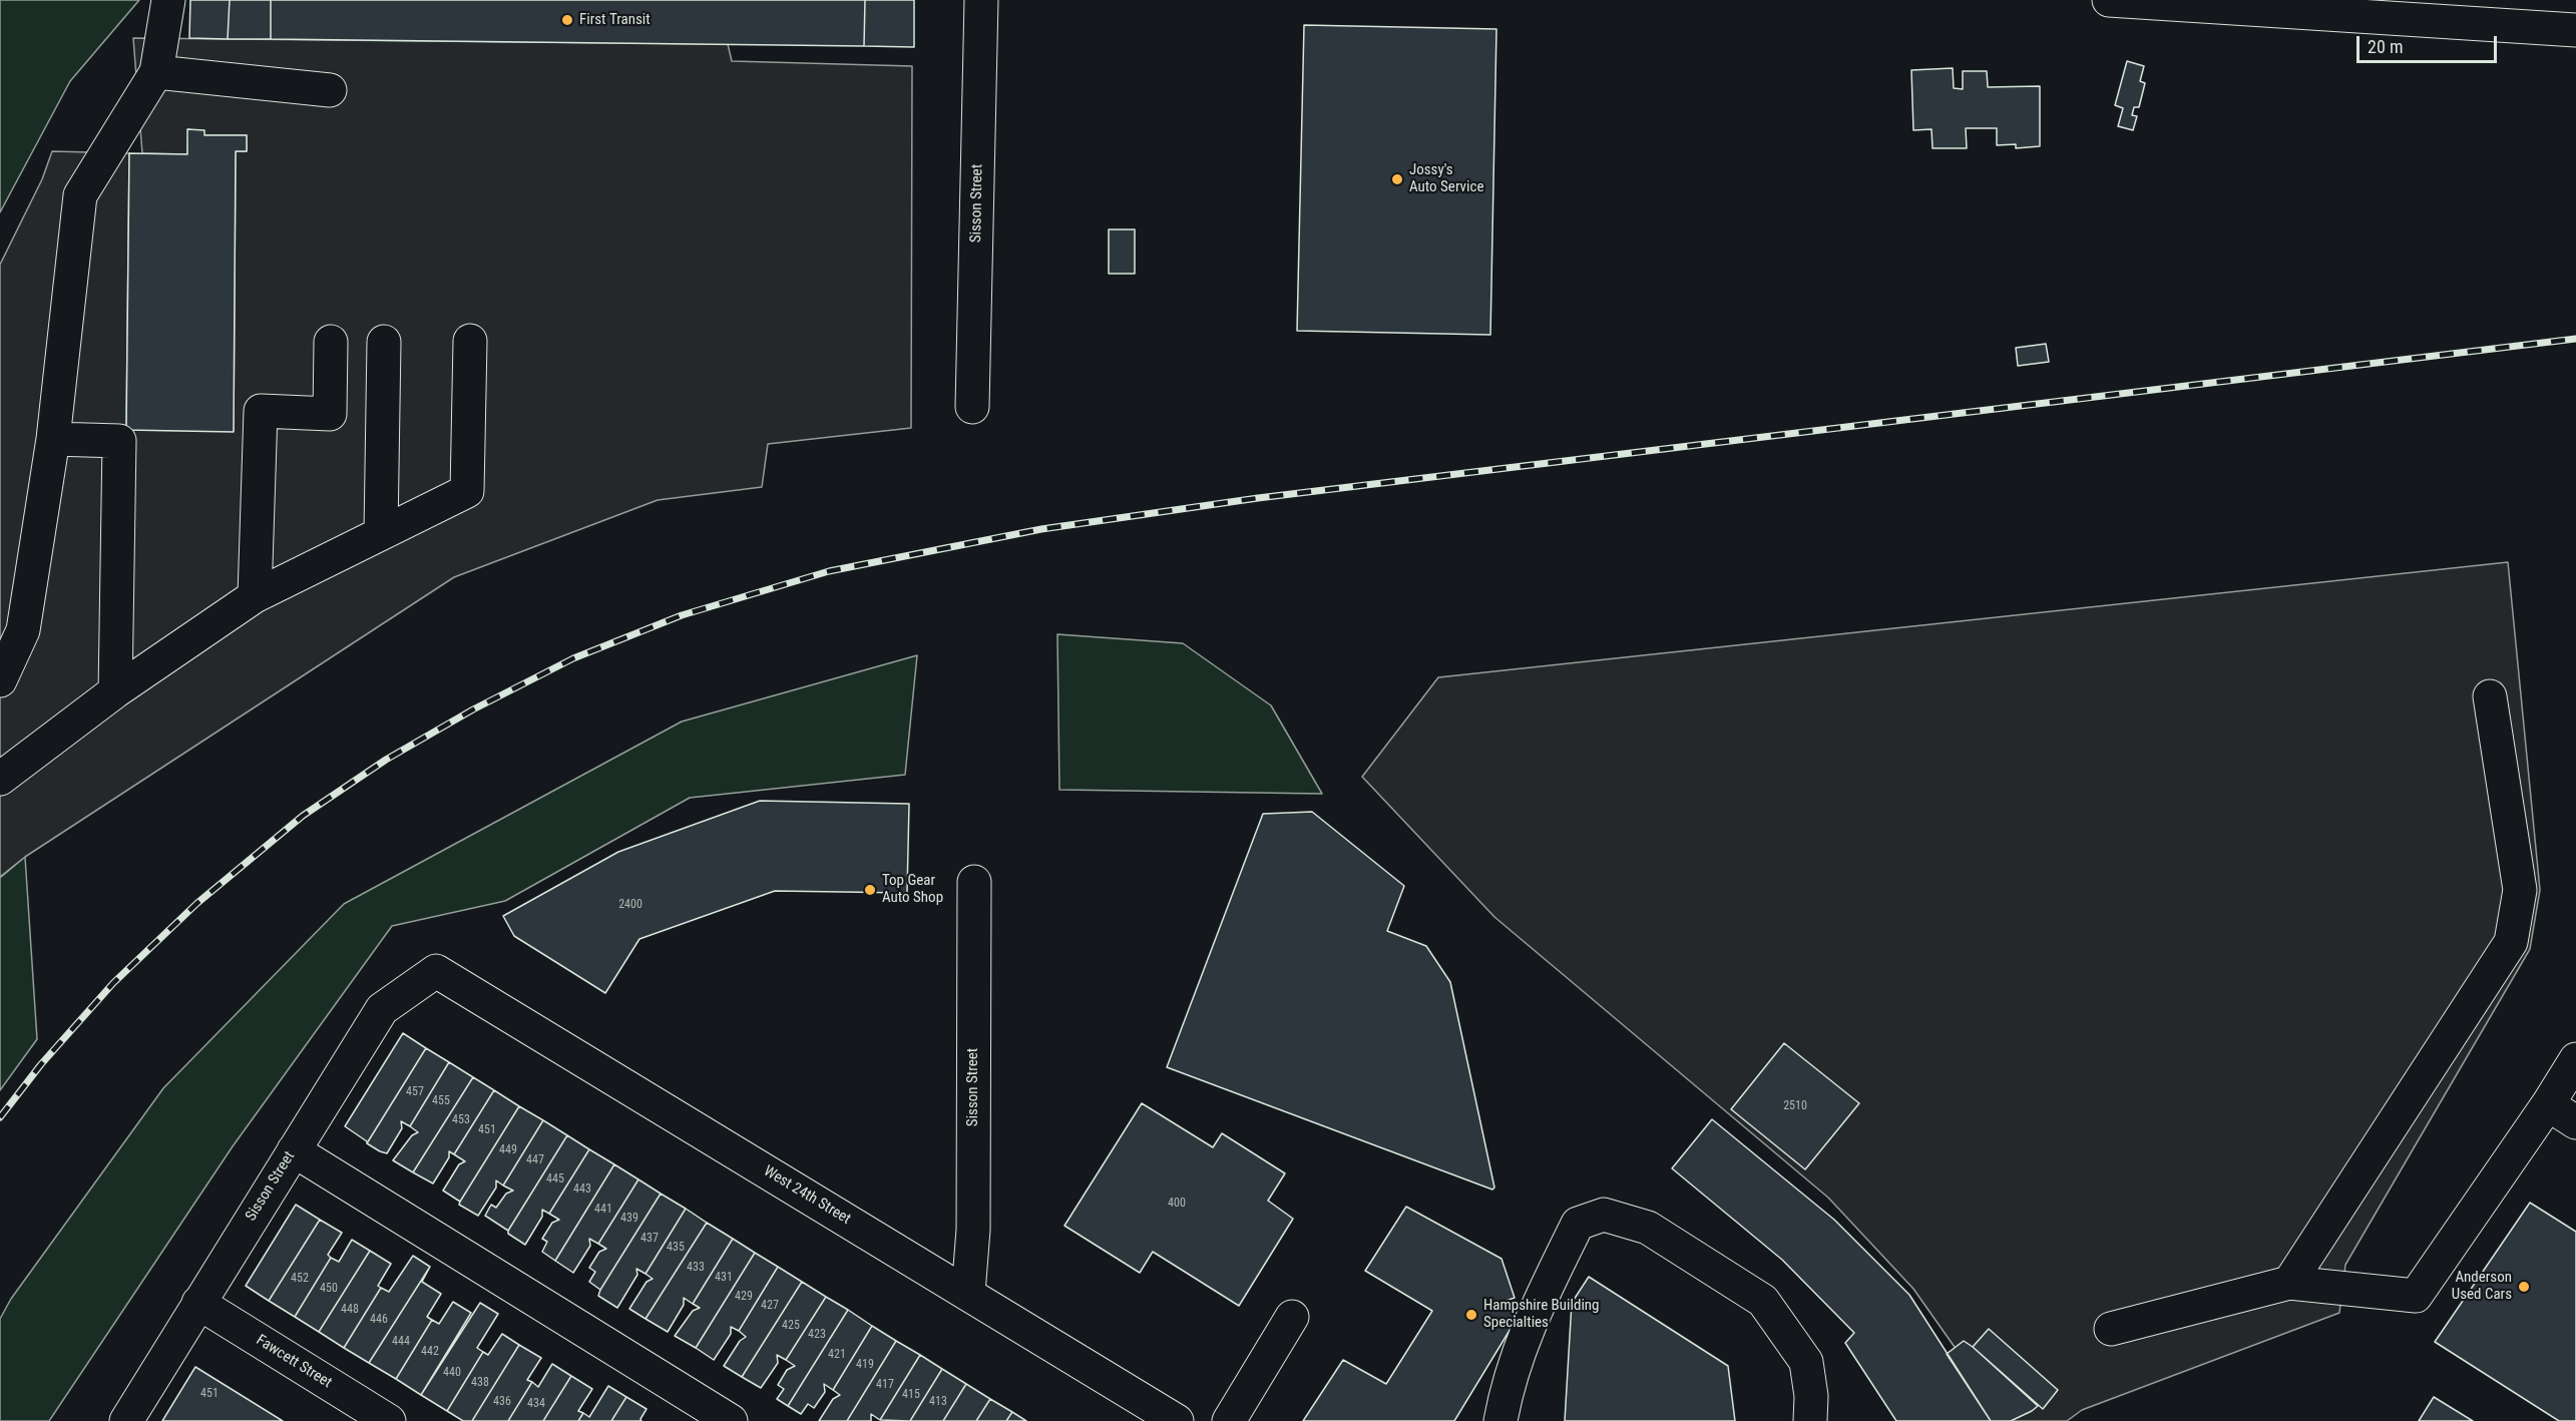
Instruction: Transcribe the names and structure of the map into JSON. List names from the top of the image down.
{
  "streets": {
    "street": ["Sisson Street", "West 24th Street", "Fawcett Street"]
  },
  "crossings": [
    ["Sisson Street", "West 24th Street"],
    ["Sisson Street", "Fawcett Street"]
  ],
  "places": [
    "First Transit",
    "Jossy's Auto Service",
    "Top Gear Auto Shop",
    "Anderson Used Cars",
    "Hampshire Building Specialties"
  ],
  "house_numbers": [
    "2400",
    "457",
    "455",
    "2510",
    "453",
    "451",
    "449",
    "447",
    "445",
    "443",
    "400",
    "441",
    "439",
    "437",
    "435",
    "433",
    "431",
    "452",
    "450",
    "429",
    "427",
    "448",
    "446",
    "425",
    "423",
    "444",
    "442",
    "421",
    "419",
    "440",
    "438",
    "417",
    "451",
    "415",
    "436",
    "413",
    "434"
  ],
  "scale_bar": "20 m"
}
